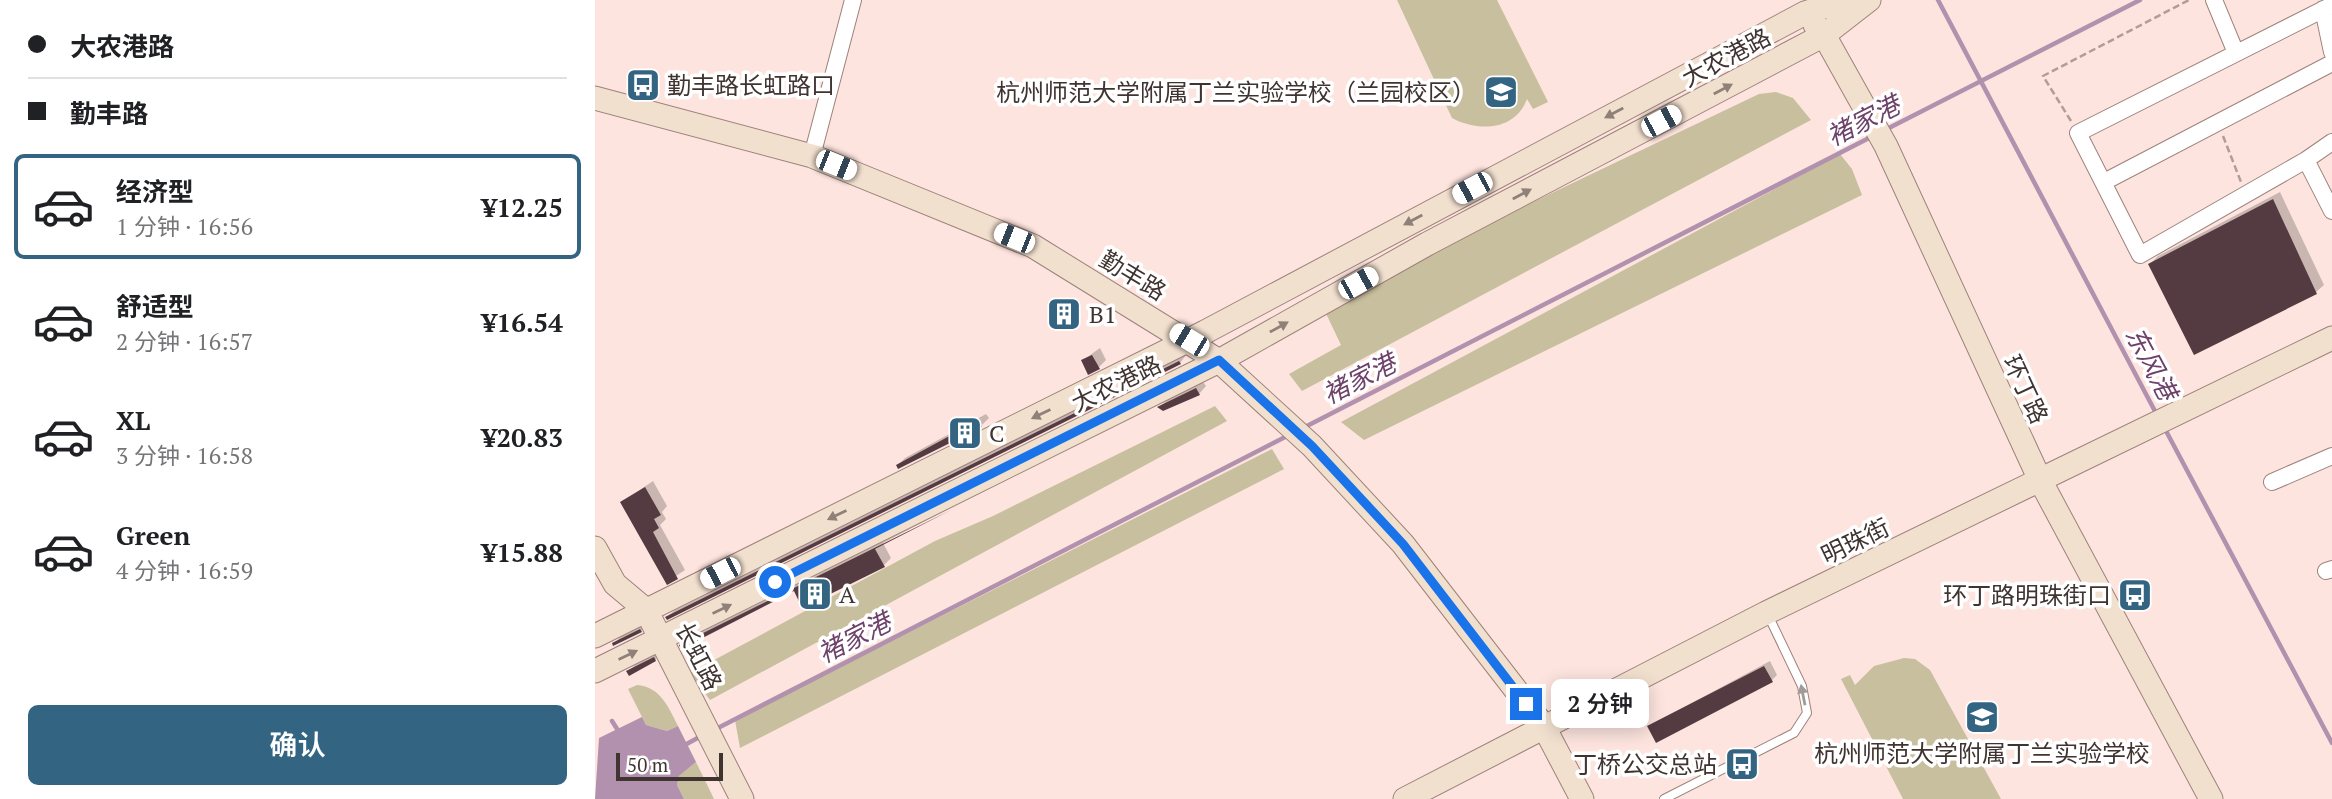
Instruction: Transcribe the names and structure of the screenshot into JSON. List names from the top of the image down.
{
  "streets": {
    "main road": [
      "大农港路",
      "勤丰路",
      "环丁路",
      "明珠街",
      "长虹路"
    ]
  },
  "crossings": [
    ["大农港路", "勤丰路"],
    ["大农港路", "环丁路"],
    ["大农港路", "长虹路"],
    ["勤丰路", "明珠街"],
    ["环丁路", "明珠街"]
  ],
  "water": ["褚家港", "东风港"],
  "places": {
    "bus stop": ["勤丰路长虹路口", "环丁路明珠街口", "丁桥公交总站"],
    "school or university": ["杭州师范大学附属丁兰实验学校（兰园校区）", "杭州师范大学附属丁兰实验学校"],
    "building": ["B1", "C", "A"]
  },
  "scale_bar": "50 m",
  "page": {
    "banner": ["大农港路", "勤丰路"],
    "list": [
      {
        "name": "经济型",
        "note": "1 分钟 · 16:56",
        "value": "¥12.25"
      },
      {
        "name": "舒适型",
        "note": "2 分钟 · 16:57",
        "value": "¥16.54"
      },
      {
        "name": "XL",
        "note": "3 分钟 · 16:58",
        "value": "¥20.83"
      },
      {
        "name": "Green",
        "note": "4 分钟 · 16:59",
        "value": "¥15.88"
      }
    ],
    "bubble": "2 分钟",
    "buttons": "确认",
    "scale": "50 m"
  }
}
